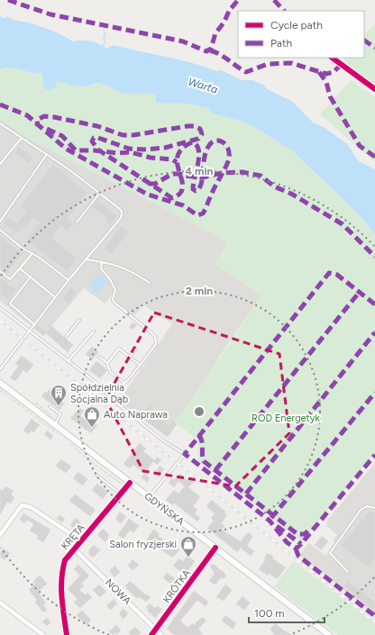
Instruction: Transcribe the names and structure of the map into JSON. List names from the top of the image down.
{
  "streets": {
    "main road": ["GDYŃSKA"],
    "street": ["KRĘTA", "KRÓTKA", "NOWA"]
  },
  "crossings": [
    ["GDYŃSKA", "KRĘTA"],
    ["GDYŃSKA", "KRÓTKA"],
    ["KRĘTA", "NOWA"],
    ["KRÓTKA", "NOWA"]
  ],
  "water": ["Warta"],
  "parks": ["ROD Energetyk"],
  "places": {
    "building": ["Spółdzielnia Socjalna Dąb"],
    "shop": ["Auto Naprawa", "Salon fryzjerski"]
  },
  "legend": ["Cycle path", "Path"],
  "scale_bar": "100 m",
  "rings": ["4 min", "2 min"]
}
